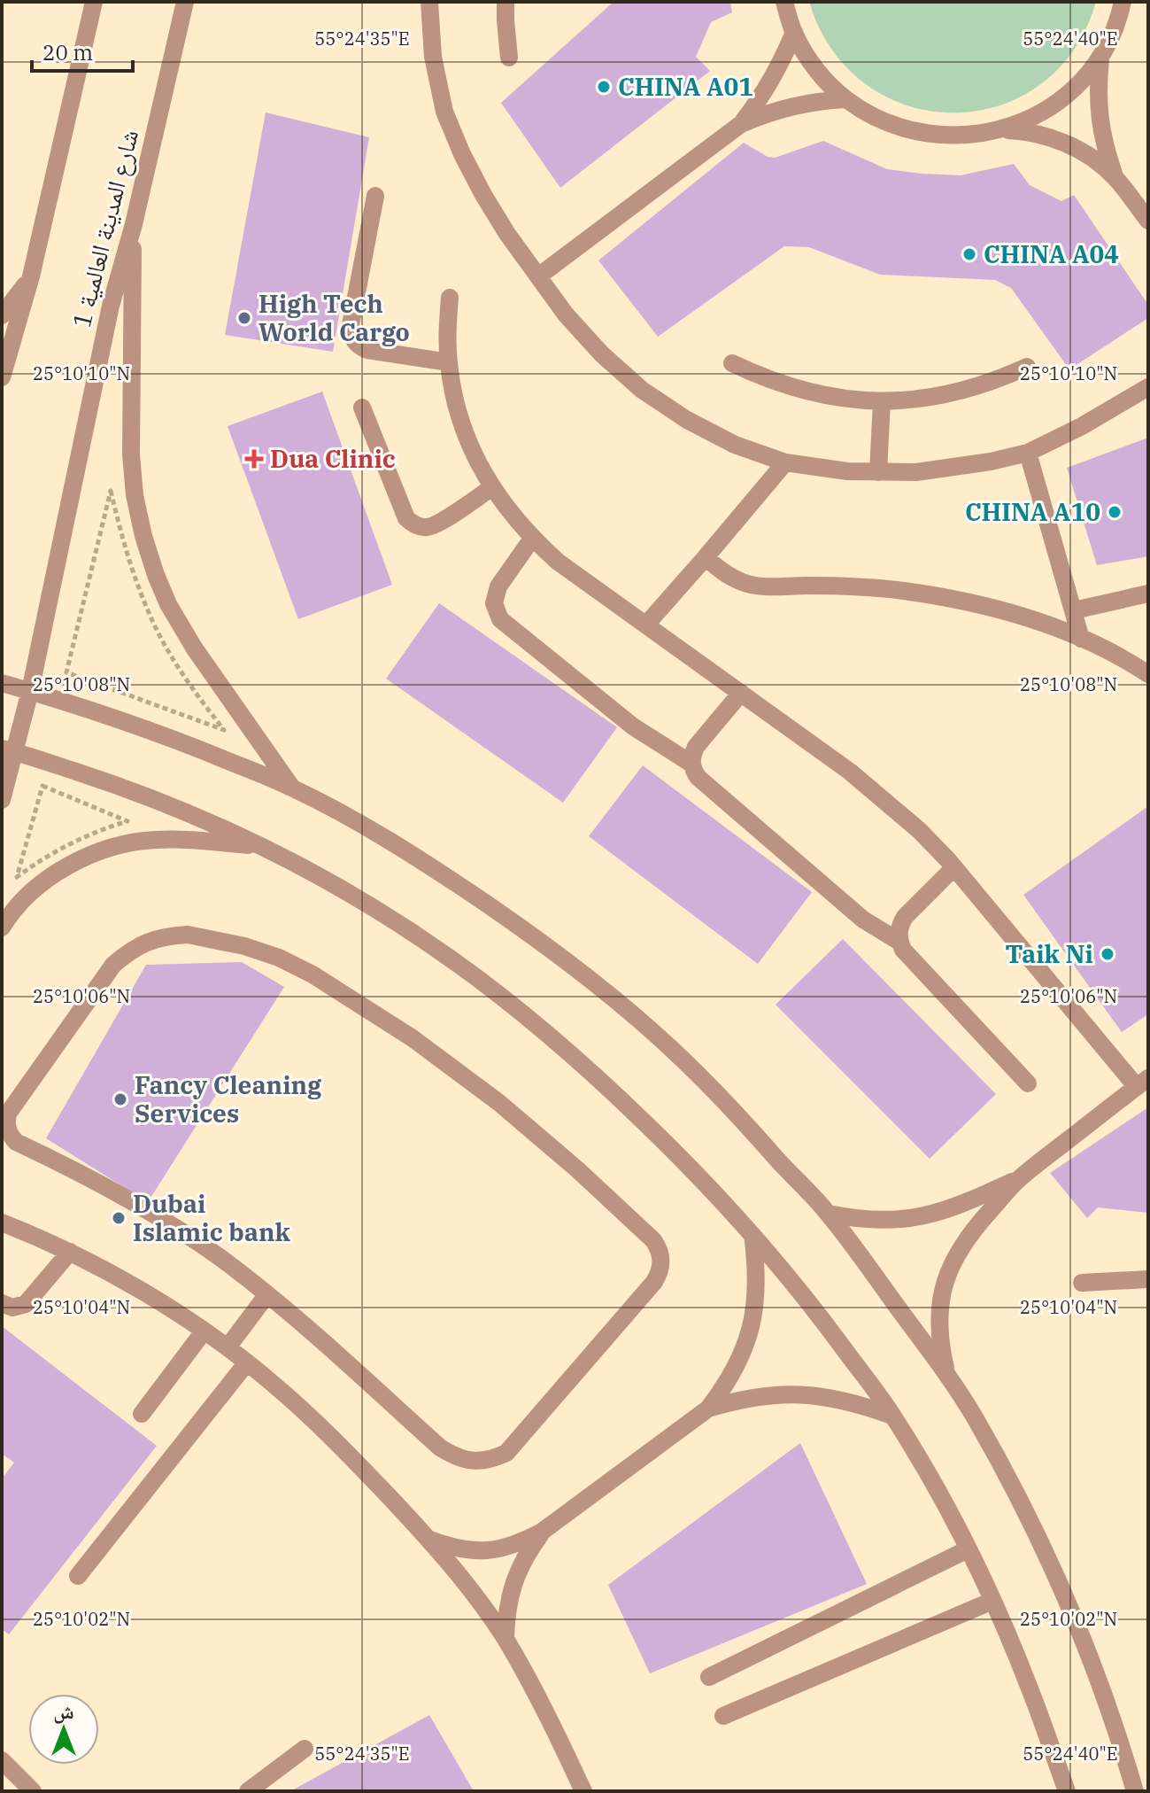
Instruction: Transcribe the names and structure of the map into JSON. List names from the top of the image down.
{
  "streets": {
    "street": ["شارع المدينة العالمية 1"]
  },
  "places": {
    "other": [
      "CHINA A01",
      "CHINA A04",
      "High Tech World Cargo",
      "CHINA A10",
      "Taik Ni",
      "Fancy Cleaning Services",
      "Dubai Islamic bank"
    ],
    "health": ["Dua Clinic"]
  },
  "scale_bar": "20 m",
  "north": "top",
  "coordinates": [
    "55°24'35\"E",
    "55°24'40\"E",
    "25°10'10\"N",
    "25°10'08\"N",
    "25°10'06\"N",
    "25°10'04\"N",
    "25°10'02\"N"
  ]
}
